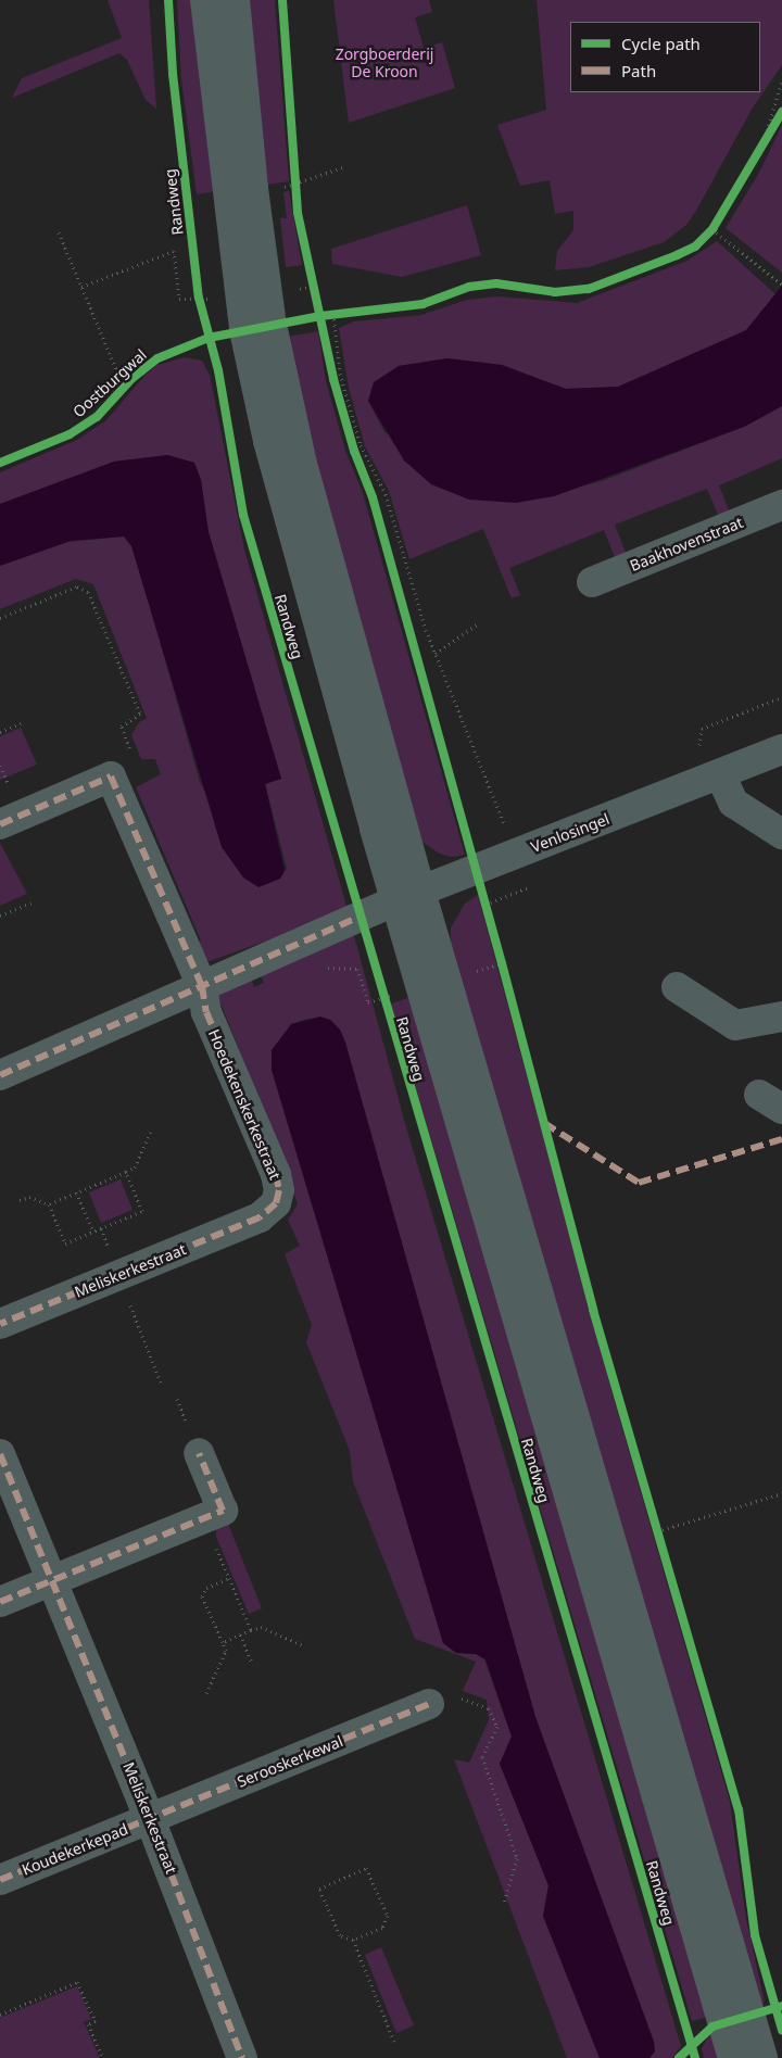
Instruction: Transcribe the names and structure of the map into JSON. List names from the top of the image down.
{
  "streets": {
    "street": [
      "Randweg",
      "Baakhovenstraat",
      "Venlosingel",
      "Hoedekenskerkestraat",
      "Meliskerkestraat",
      "Serooskerkewal",
      "Koudekerkepad"
    ],
    "cycle path": ["Oostburgwal"]
  },
  "crossings": [
    ["Randweg", "Venlosingel"],
    ["Hoedekenskerkestraat", "Meliskerkestraat"],
    ["Meliskerkestraat", "Serooskerkewal"],
    ["Meliskerkestraat", "Koudekerkepad"],
    ["Serooskerkewal", "Koudekerkepad"]
  ],
  "parks": ["Zorgboerderij De Kroon"],
  "legend": ["Cycle path", "Path"]
}
